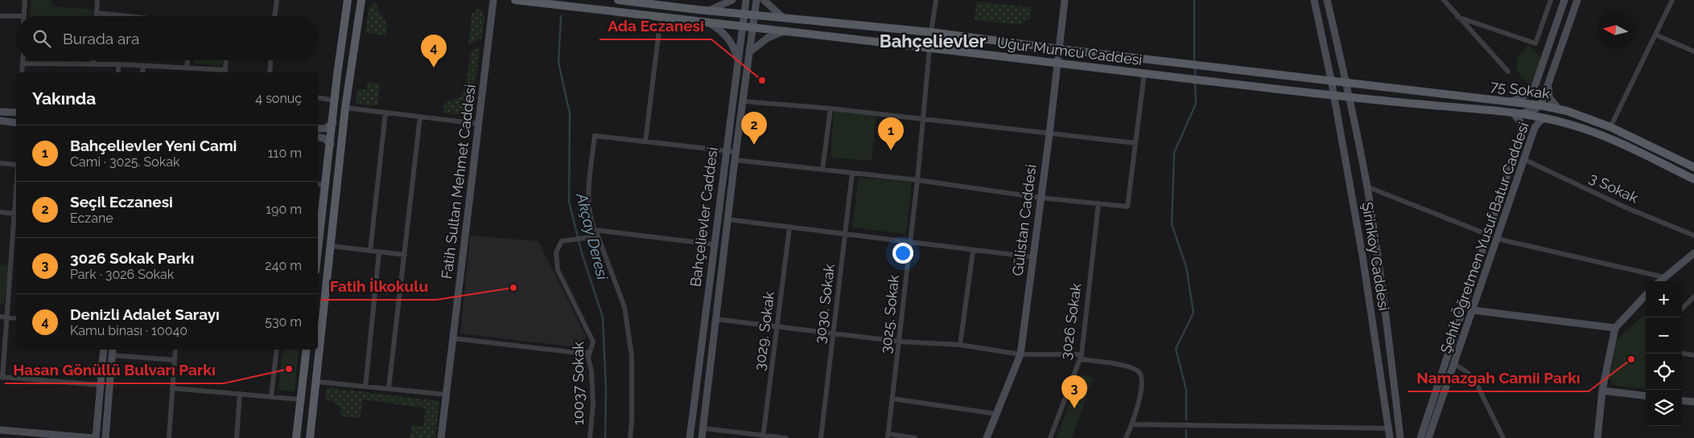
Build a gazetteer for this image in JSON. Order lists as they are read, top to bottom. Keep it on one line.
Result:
{"streets":{"main road":["Uğur Mumcu Caddesi","75 Sokak"],"street":["Fatih Sultan Mehmet Caddesi","3 Sokak","Bahçelievler Caddesi","Gülistan Caddesi","Şehit Öğretmen Yusuf Batur Caddesi","Şirinköy Caddesi","3030. Sokak","3025. Sokak","3026 Sokak","3029. Sokak","10037 Sokak"]},"crossings":[["Uğur Mumcu Caddesi","75 Sokak"],["Uğur Mumcu Caddesi","Bahçelievler Caddesi"],["Uğur Mumcu Caddesi","Gülistan Caddesi"],["Uğur Mumcu Caddesi","Şirinköy Caddesi"],["Uğur Mumcu Caddesi","3025. Sokak"],["75 Sokak","Şehit Öğretmen Yusuf Batur Caddesi"],["75 Sokak","Şirinköy Caddesi"],["3 Sokak","Şehit Öğretmen Yusuf Batur Caddesi"]],"districts":["Bahçelievler"],"water":["Akçay Deresi"],"places":["Ada Eczanesi","Fatih İlkokulu","Namazgah Camii Parkı","Hasan Gönüllü Bulvarı Parkı"],"north":"left","page":{"search":"Burada ara","pins":["4","2","1","3"],"heading":["Yakında","4 sonuç"],"list":[{"mark":"1","name":"Bahçelievler Yeni Cami","note":"Cami · 3025. Sokak","value":"110 m"},{"mark":"2","name":"Seçil Eczanesi","note":"Eczane","value":"190 m"},{"mark":"3","name":"3026 Sokak Parkı","note":"Park · 3026 Sokak","value":"240 m"},{"mark":"4","name":"Denizli Adalet Sarayı","note":"Kamu binası · 10040","value":"530 m"}],"map_buttons":["+","−"]}}
